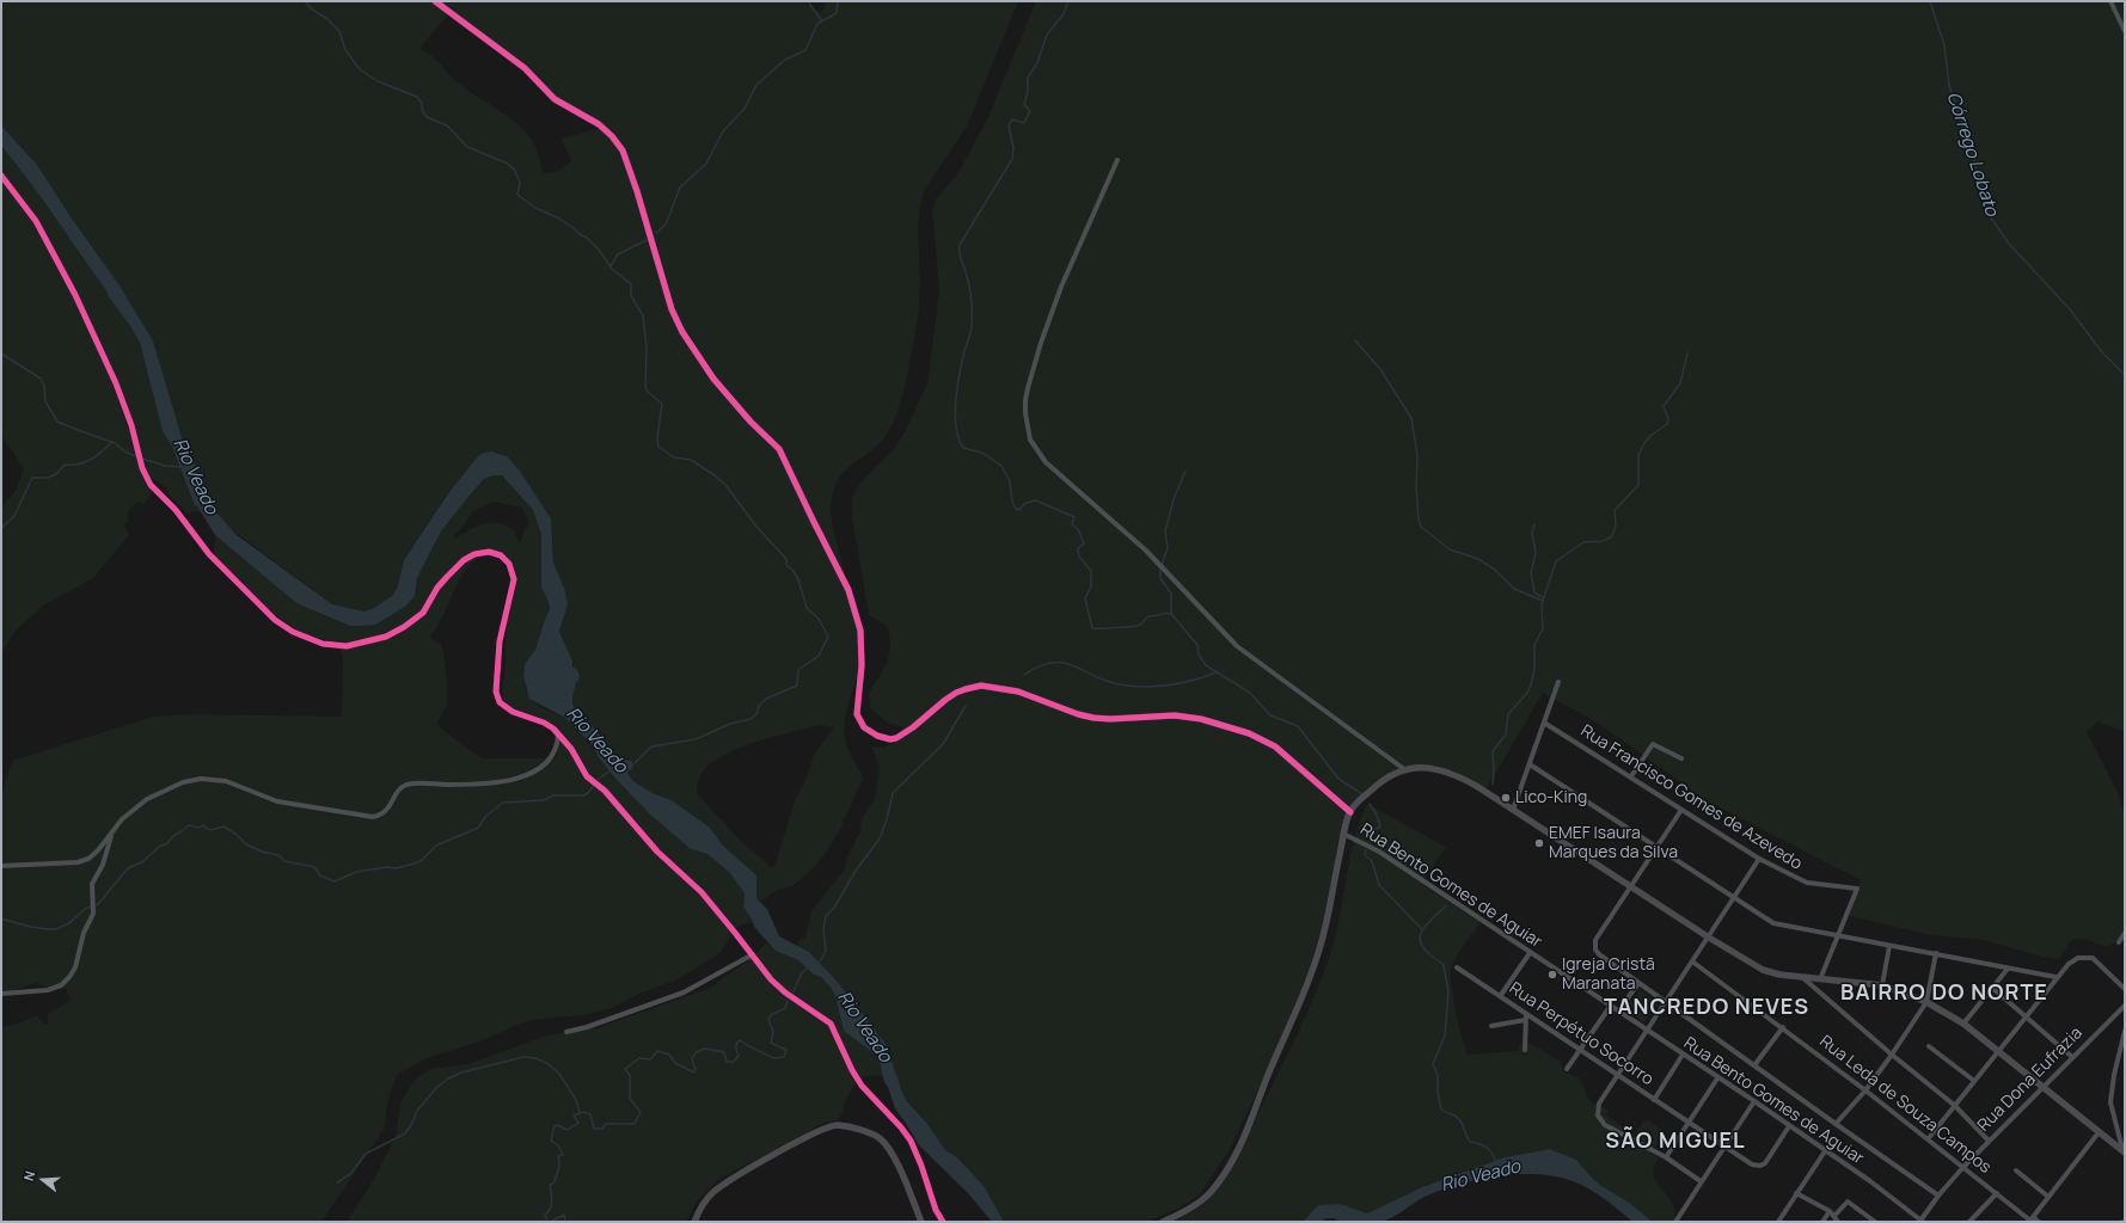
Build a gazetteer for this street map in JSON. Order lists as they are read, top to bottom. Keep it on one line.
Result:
{"streets":{"street":["Rua Francisco Gomes de Azevedo","Rua Bento Gomes de Aguiar","Rua Perpétuo Socorro","Rua Dona Eufrazia","Rua Leda de Souza Campos"]},"crossings":[["Rua Bento Gomes de Aguiar","Rua Perpétuo Socorro"],["Rua Bento Gomes de Aguiar","Rua Dona Eufrazia"],["Rua Dona Eufrazia","Rua Leda de Souza Campos"]],"districts":["BAIRRO DO NORTE","TANCREDO NEVES","SÃO MIGUEL"],"water":["Córrego Lobato","Rio Veado"],"places":["Lico-King","EMEF Isaura Marques da Silva","Igreja Cristã Maranata"],"north":"left"}
